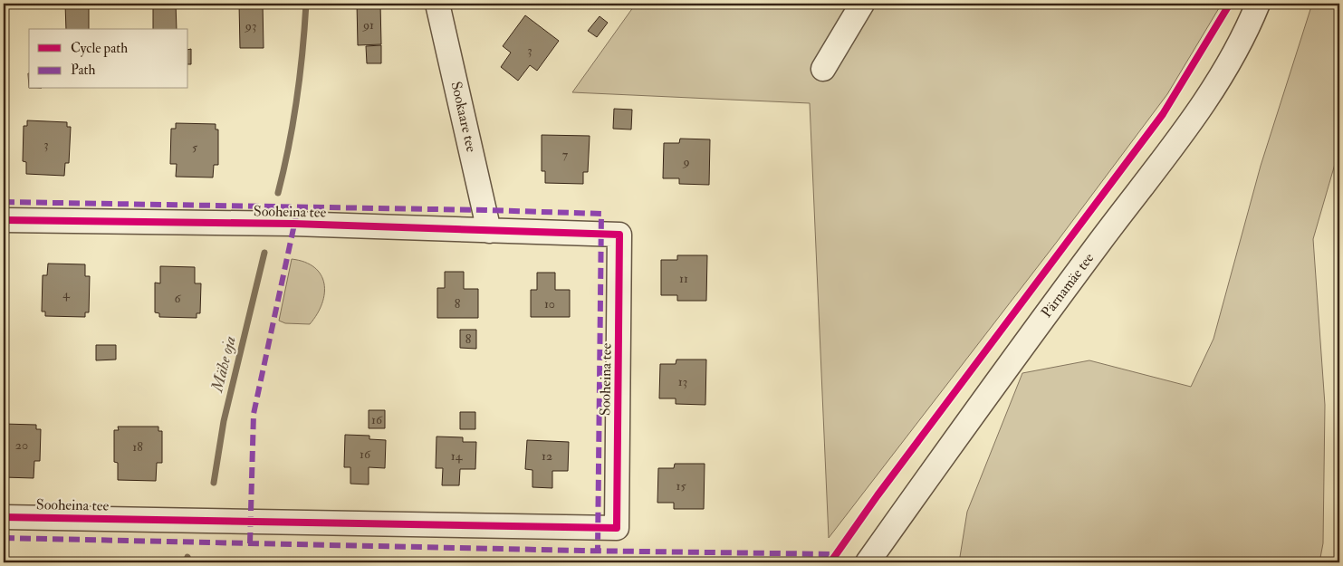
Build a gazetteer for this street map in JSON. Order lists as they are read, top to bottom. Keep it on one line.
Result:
{"streets":{"street":["Sookaare tee","Sooheina tee","Pärnamäe tee"]},"crossings":[["Sookaare tee","Sooheina tee"]],"water":["Mähe oja"],"house_numbers":["91","93","3","3","5","7","9","11","4","6","8","10","8","13","16","20","18","16","14","12","15"],"legend":["Cycle path","Path"]}
